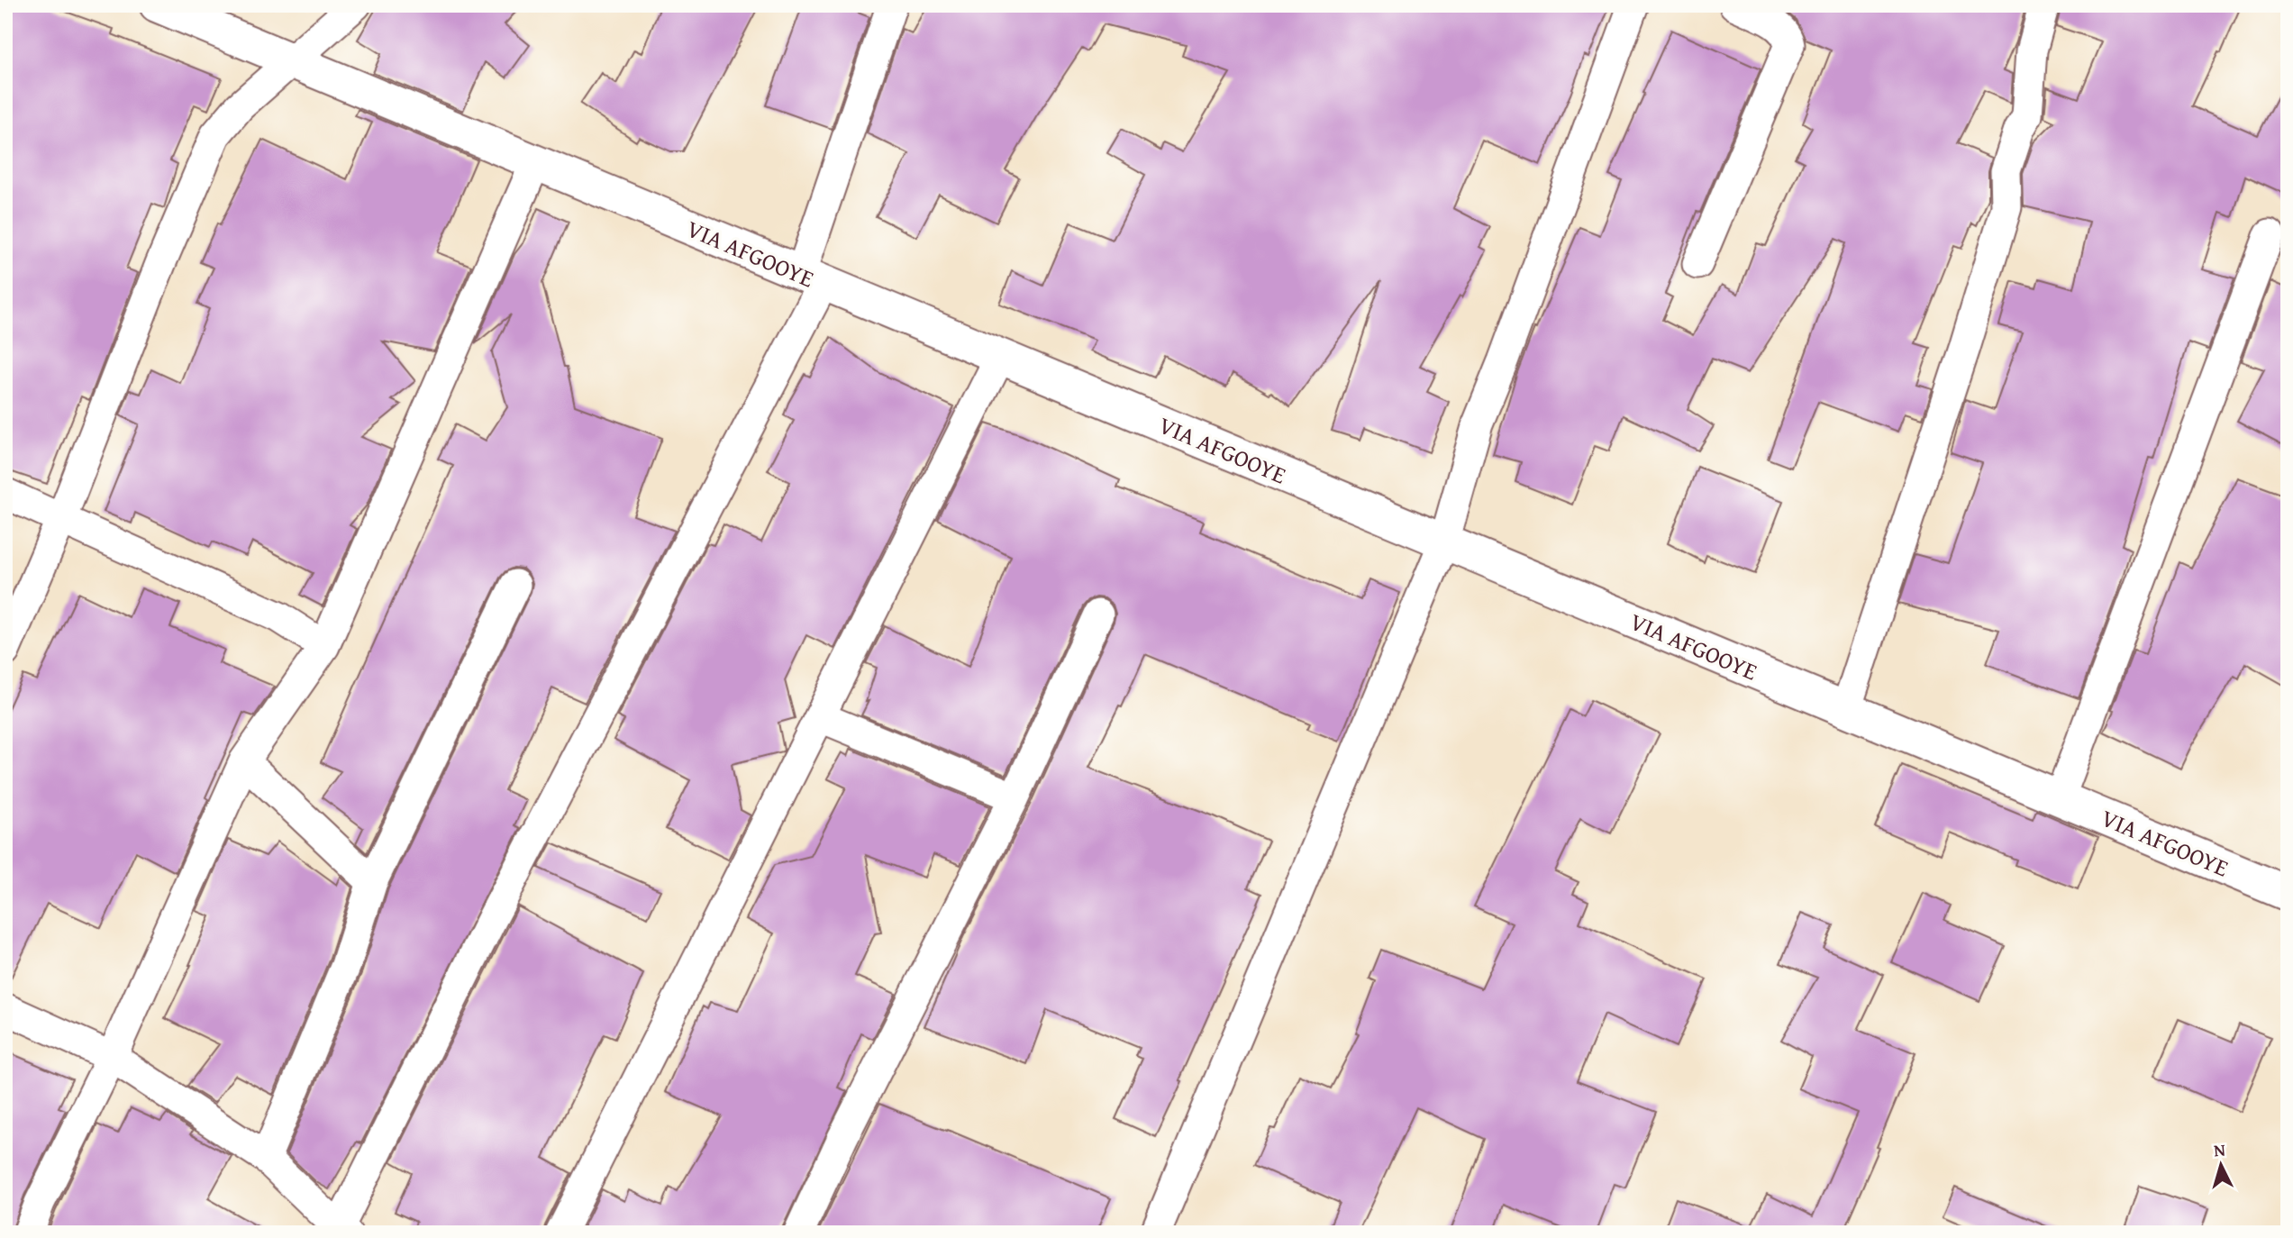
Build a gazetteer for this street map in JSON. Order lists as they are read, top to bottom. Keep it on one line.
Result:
{"streets":{"main road":["VIA AFGOOYE"]},"north":"top"}
